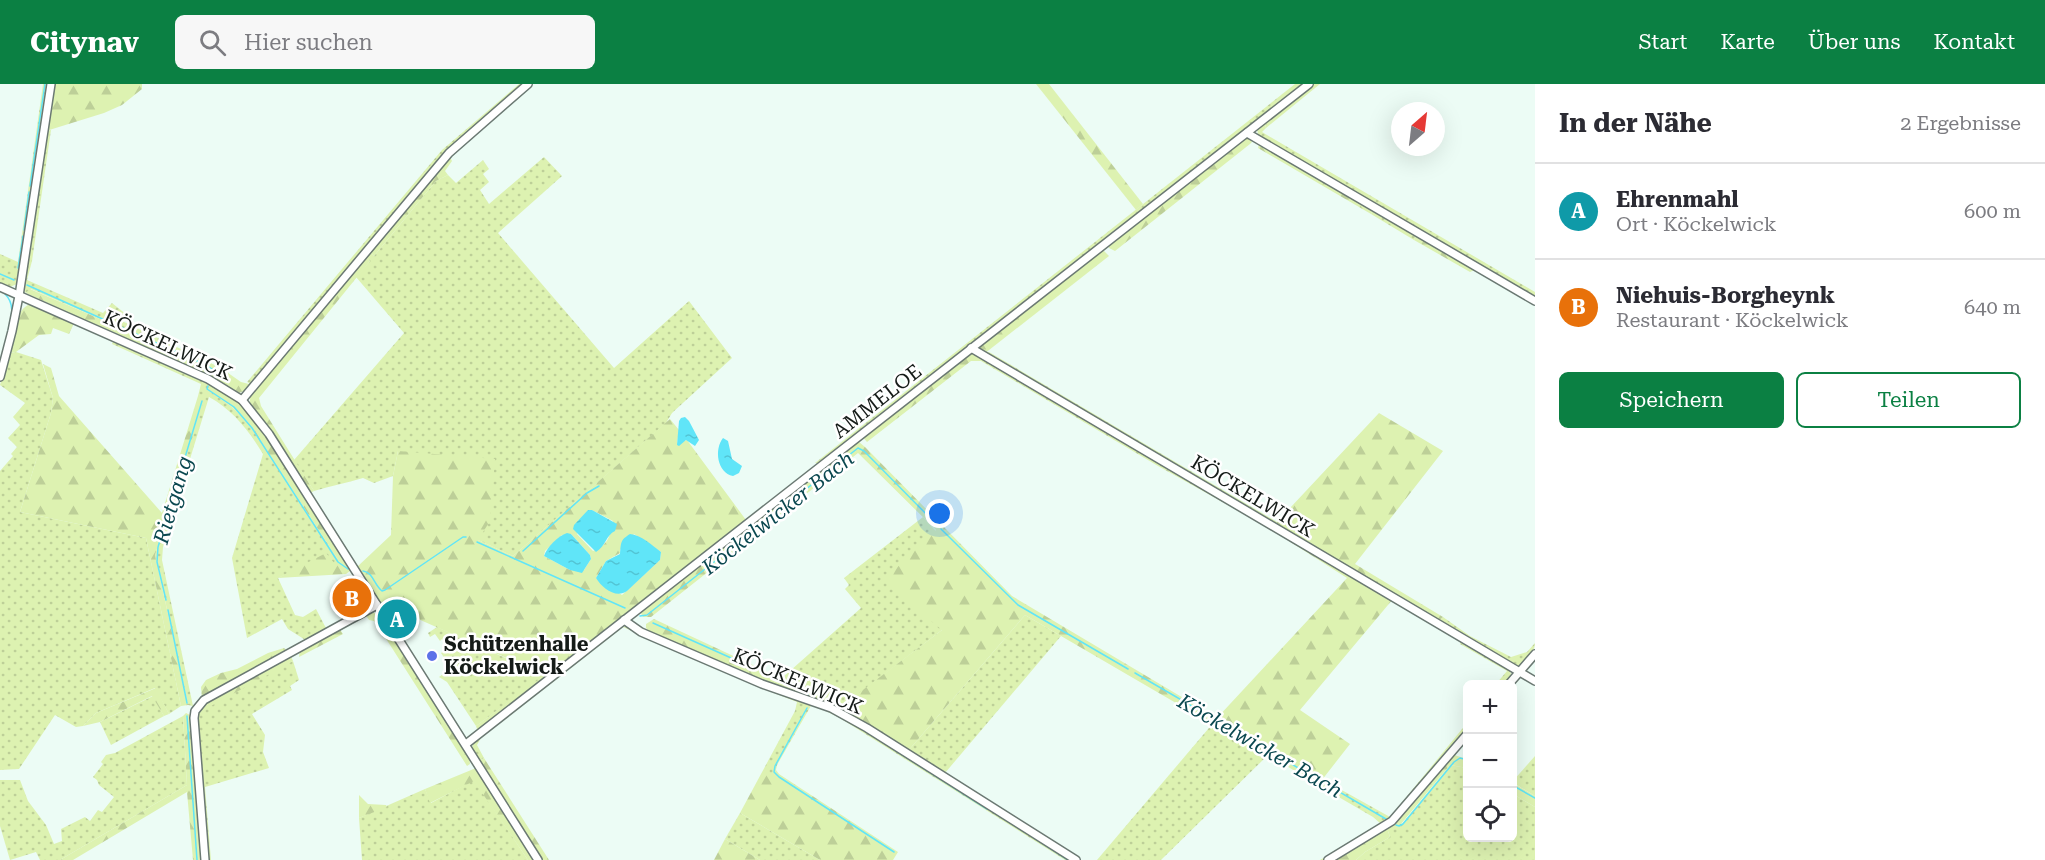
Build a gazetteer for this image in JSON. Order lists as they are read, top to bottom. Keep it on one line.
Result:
{"streets":{"street":["KÖCKELWICK","AMMELOE"]},"crossings":[["KÖCKELWICK","AMMELOE"]],"water":["Rietgang","Köckelwicker Bach"],"places":["Schützenhalle Köckelwick"],"north":"top right","page":{"header":"Citynav","search":"Hier suchen","nav":["Start","Karte","Über uns","Kontakt"],"heading":["In der Nähe","2 Ergebnisse"],"list":[{"mark":"A","name":"Ehrenmahl","note":"Ort · Köckelwick","value":"600 m"},{"mark":"B","name":"Niehuis-Borgheynk","note":"Restaurant · Köckelwick","value":"640 m"}],"buttons":["Speichern","Teilen"],"pins":["B","A"],"map_buttons":["+","−"]}}
